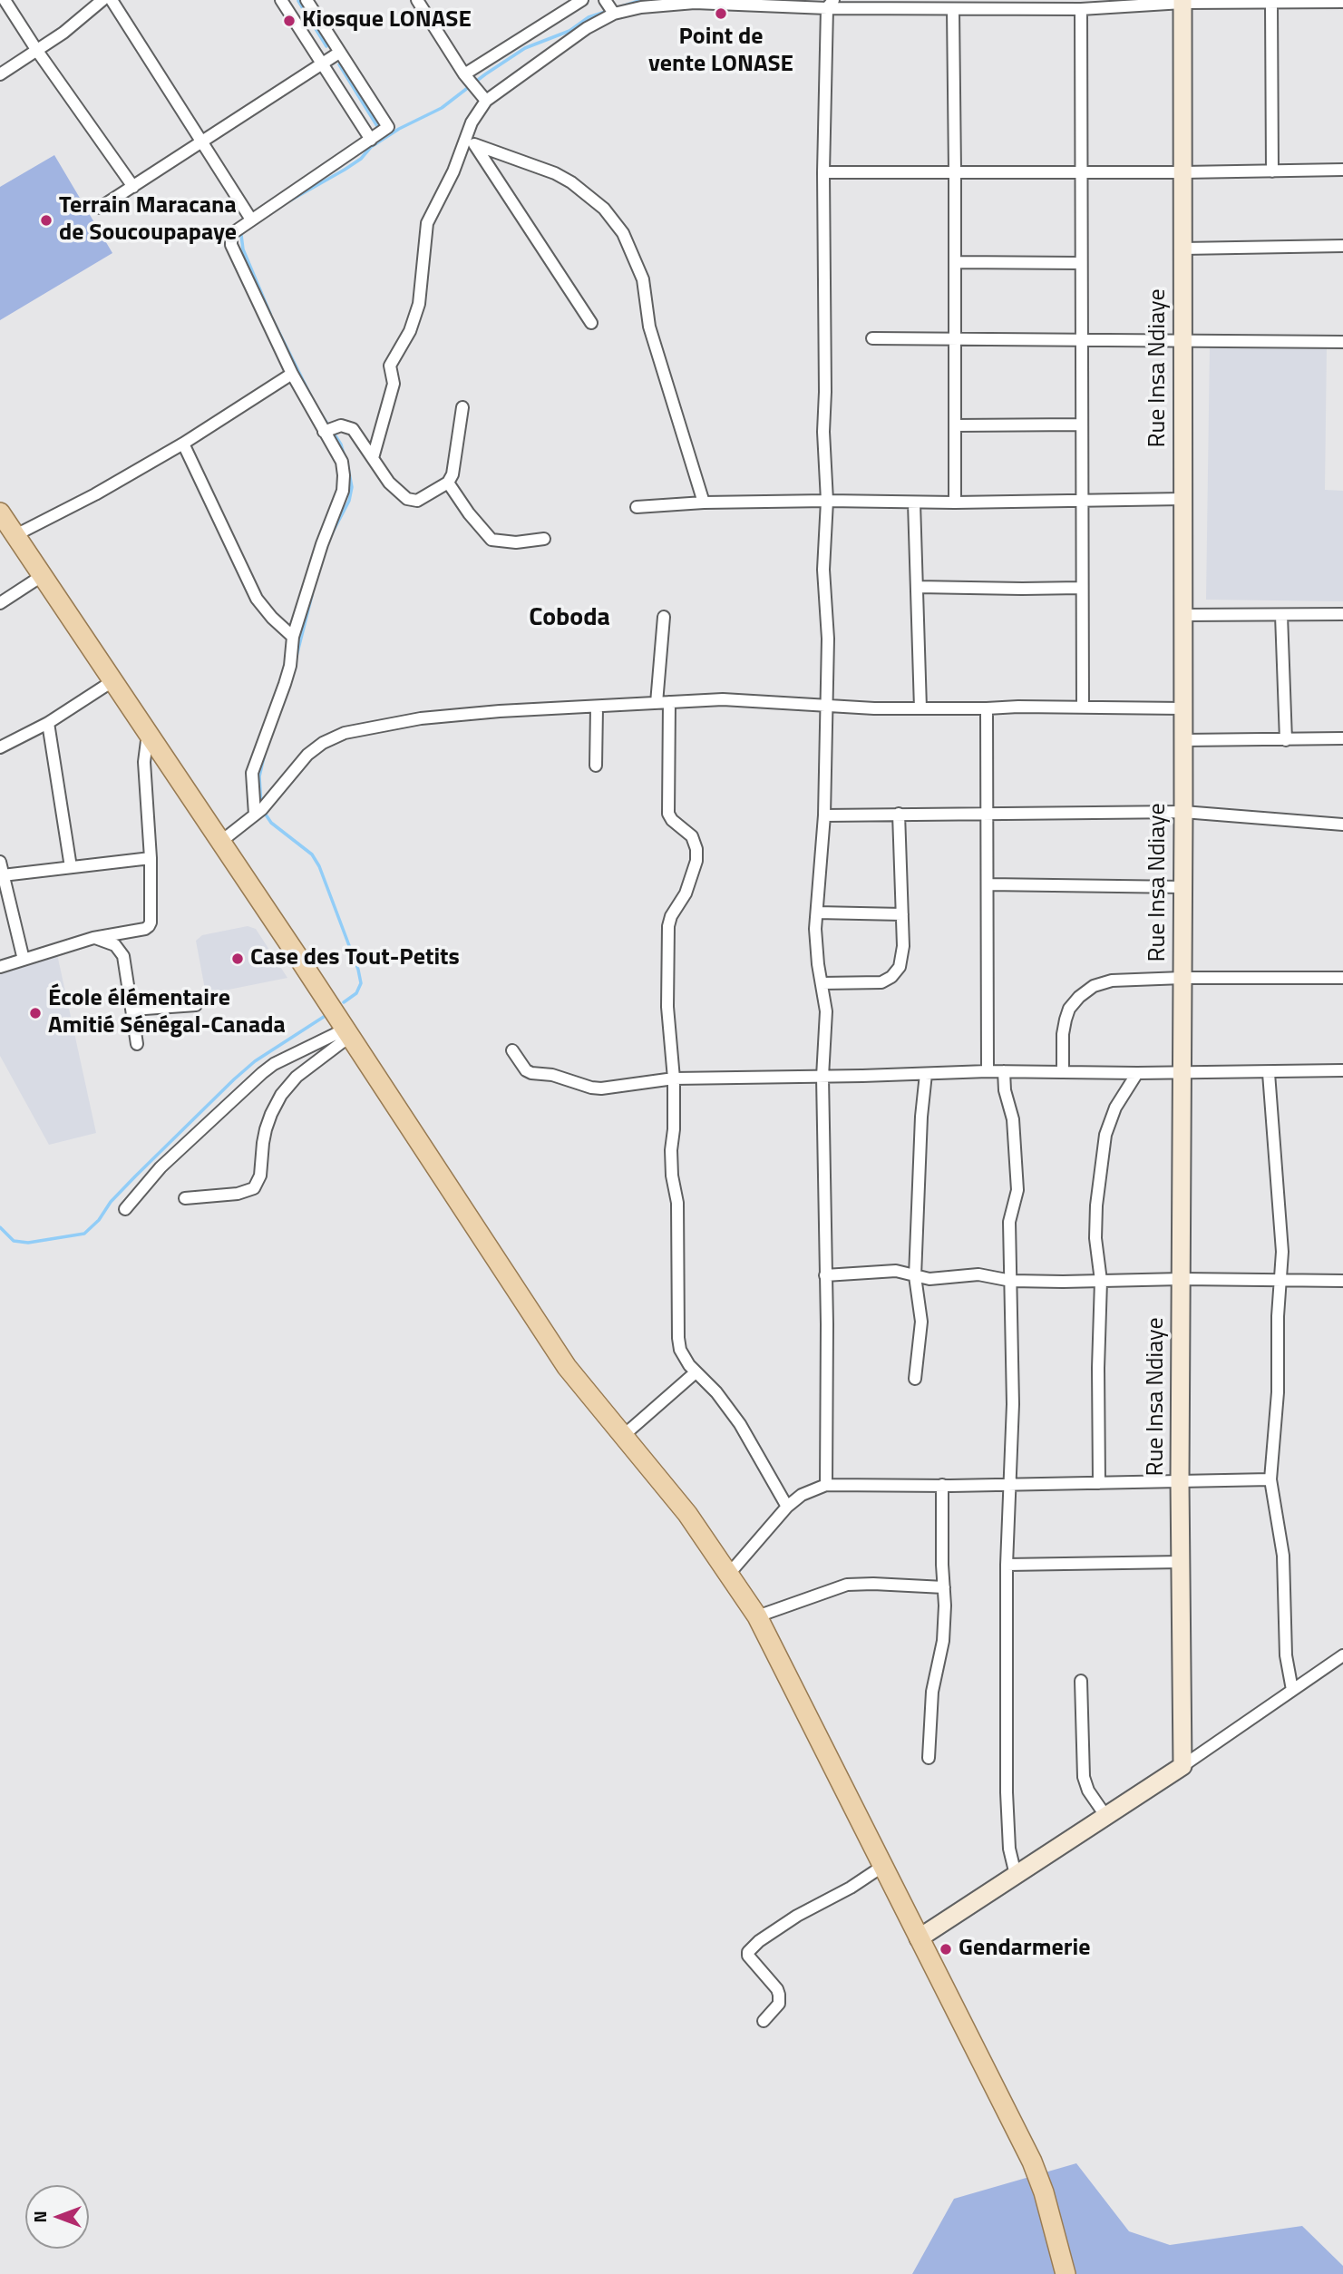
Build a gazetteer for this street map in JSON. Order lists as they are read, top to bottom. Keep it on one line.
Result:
{"streets":{"main road":["Rue Insa Ndiaye"]},"districts":["Coboda"],"places":["Point de vente LONASE","Kiosque LONASE","Terrain Maracana de Soucoupapaye","Case des Tout-Petits","École élémentaire Amitié Sénégal-Canada","Gendarmerie"],"north":"left"}
